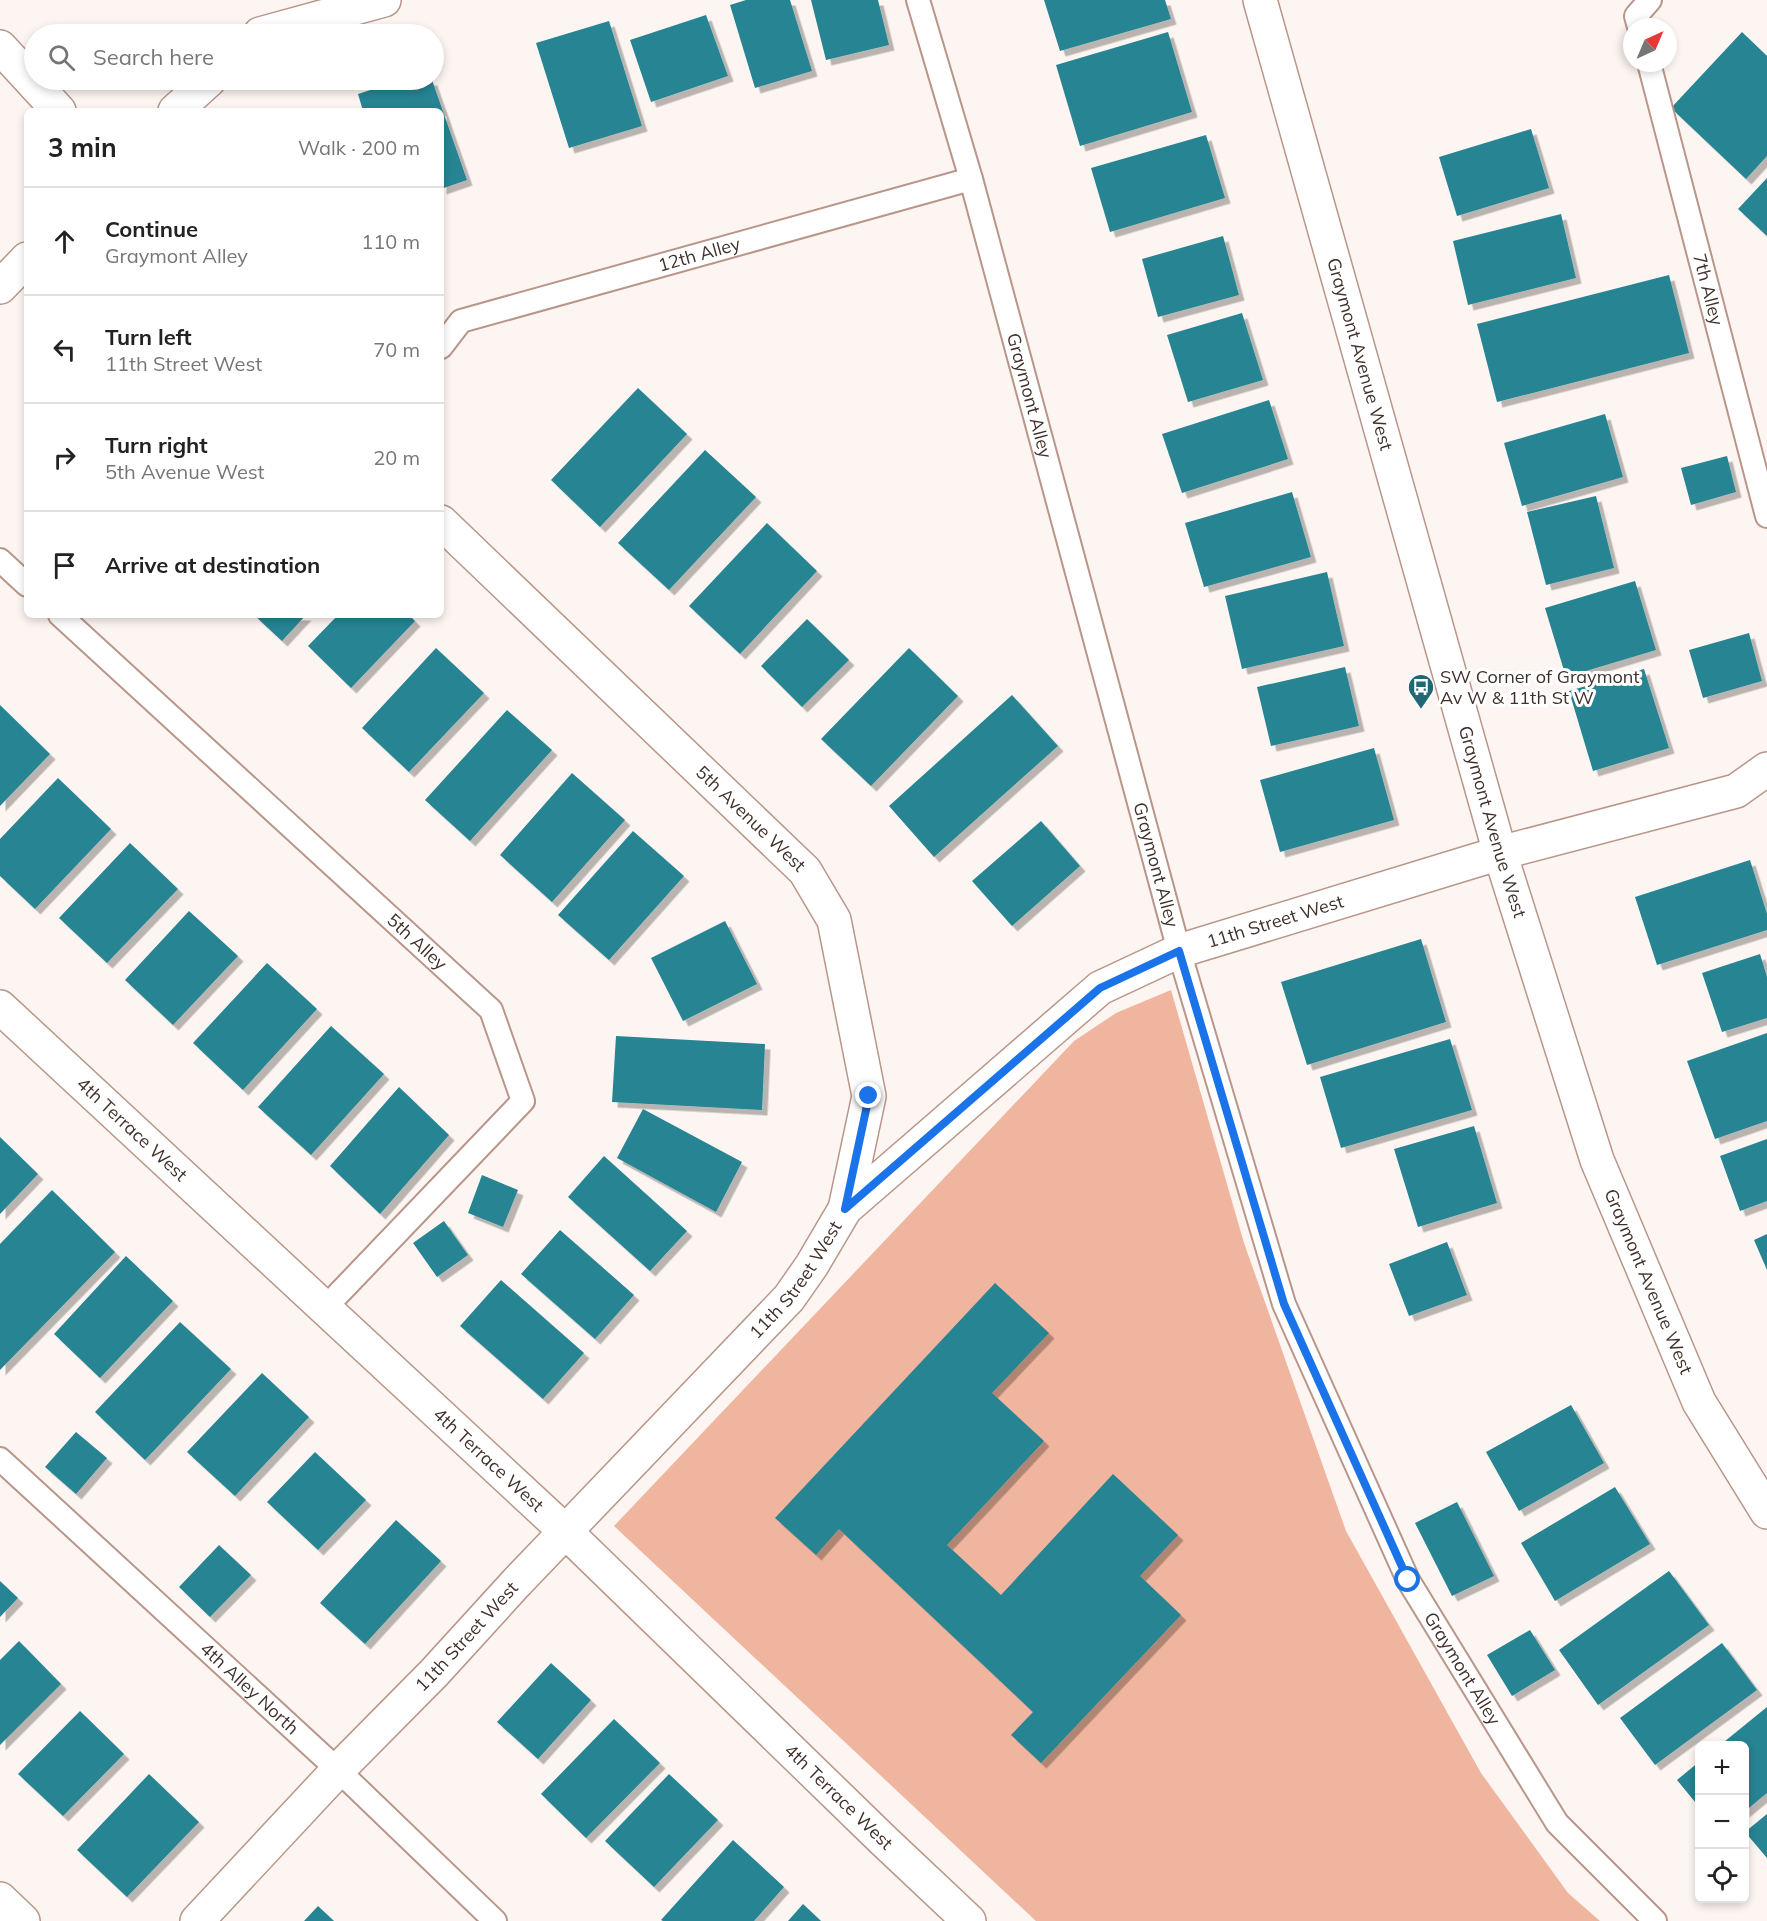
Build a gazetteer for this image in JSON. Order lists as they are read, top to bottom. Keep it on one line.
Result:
{"streets":{"street":["Graymont Avenue West","5th Avenue West","11th Street West","4th Terrace West"],"lane":["12th Alley","7th Alley","Graymont Alley","5th Alley","4th Alley North"]},"crossings":[["12th Alley","Graymont Alley"],["Graymont Avenue West","11th Street West"],["Graymont Alley","11th Street West"],["5th Avenue West","11th Street West"],["11th Street West","4th Terrace West"],["11th Street West","4th Alley North"],["5th Alley","4th Terrace West"]],"places":{"bus stop":["SW Corner of Graymont Av W & 11th St W"]},"north":"top right","page":{"search":"Search here","heading":["3 min","Walk · 200 m"],"list":[["Continue","Graymont Alley","110 m"],["Turn left","11th Street West","70 m"],["Turn right","5th Avenue West","20 m"],"Arrive at destination"],"map_buttons":["+","−"]}}
